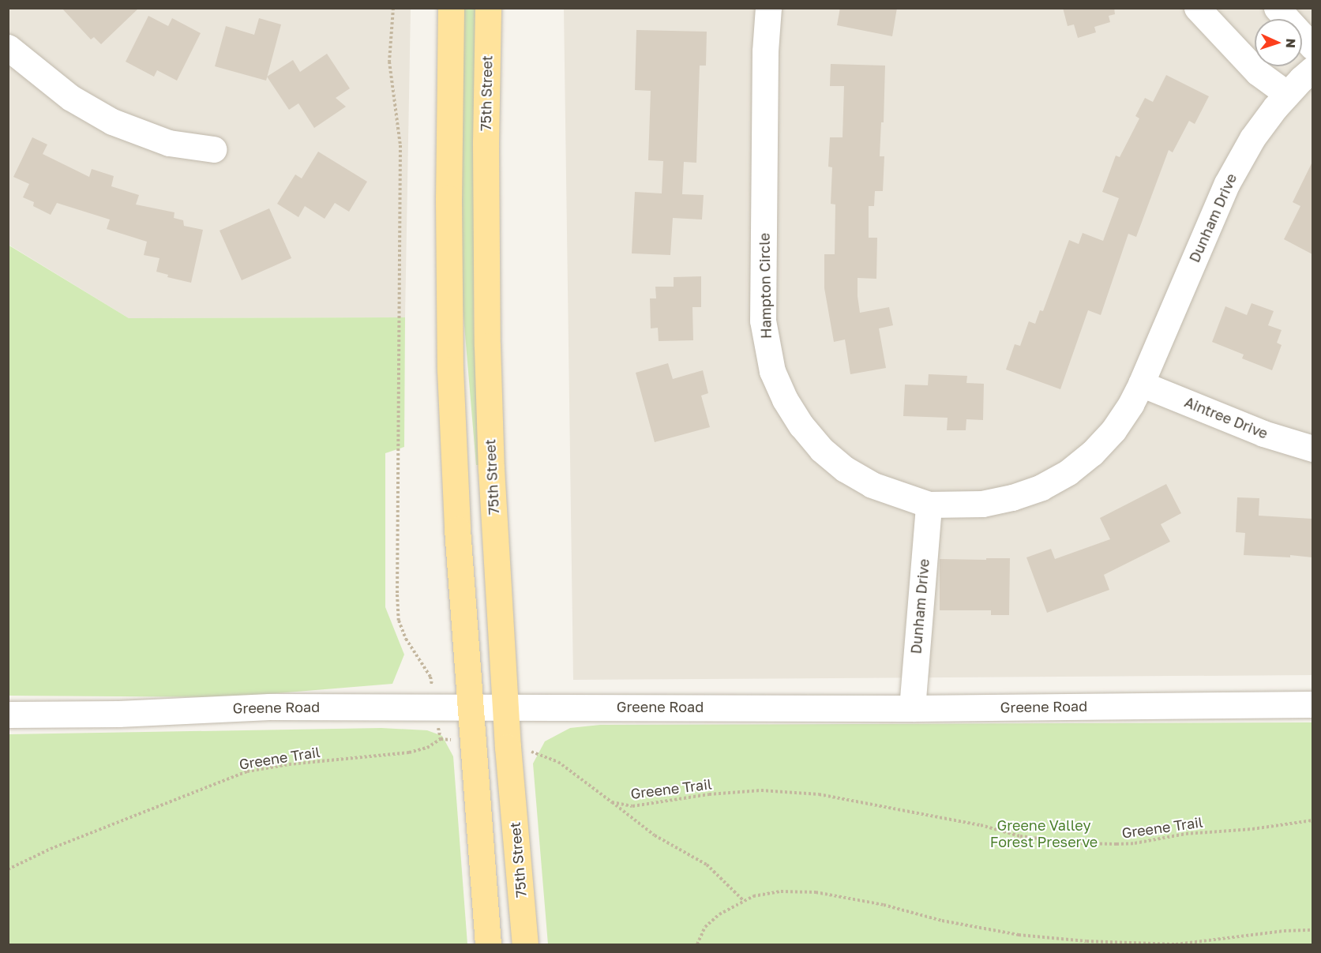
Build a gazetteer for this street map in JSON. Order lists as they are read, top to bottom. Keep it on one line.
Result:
{"streets":{"main road":["75th Street"],"street":["Dunham Drive","Hampton Circle","Aintree Drive","Greene Road"],"path":["Greene Trail"]},"crossings":[["75th Street","Greene Road"],["75th Street","Greene Trail"],["Dunham Drive","Hampton Circle"],["Dunham Drive","Aintree Drive"],["Dunham Drive","Greene Road"],["Hampton Circle","Aintree Drive"]],"parks":["Greene Valley Forest Preserve"],"north":"right"}
